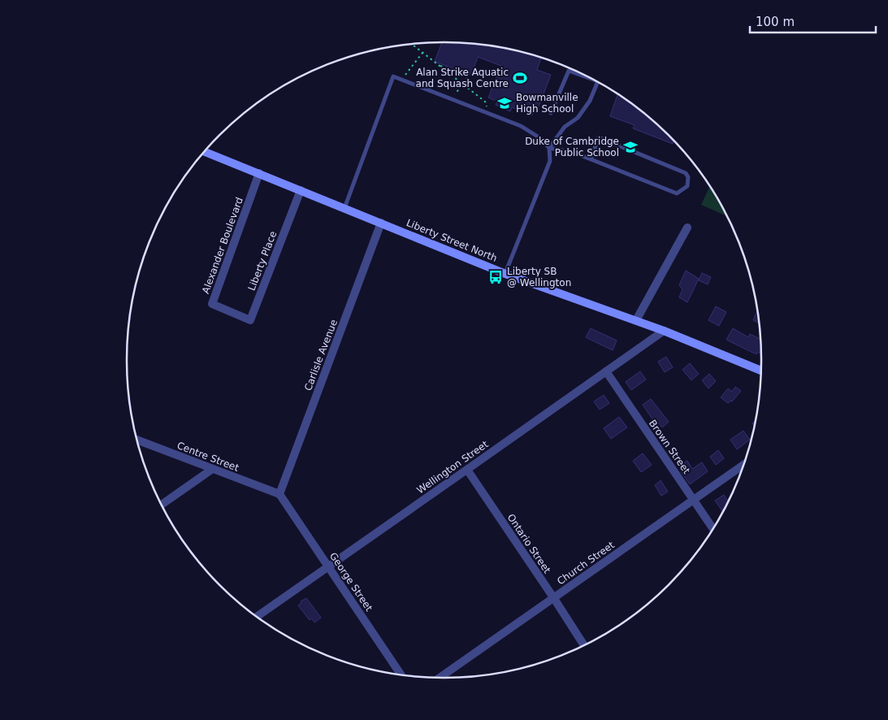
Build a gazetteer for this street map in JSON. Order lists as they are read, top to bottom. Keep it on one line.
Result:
{"streets":{"main road":["Liberty Street North"],"street":["Alexander Boulevard","Liberty Place","Carlisle Avenue","Brown Street","Centre Street","Wellington Street","Ontario Street","Church Street","George Street"]},"crossings":[["Liberty Street North","Alexander Boulevard"],["Liberty Street North","Liberty Place"],["Liberty Street North","Carlisle Avenue"],["Liberty Street North","Wellington Street"],["Alexander Boulevard","Liberty Place"],["Carlisle Avenue","Centre Street"],["Carlisle Avenue","George Street"],["Brown Street","Wellington Street"],["Brown Street","Church Street"],["Centre Street","George Street"],["Wellington Street","Ontario Street"],["Wellington Street","George Street"],["Ontario Street","Church Street"]],"places":{"sports":["Alan Strike Aquatic and Squash Centre"],"school or university":["Bowmanville High School","Duke of Cambridge Public School"],"bus stop":["Liberty SB @ Wellington"]},"scale_bar":"100 m"}
